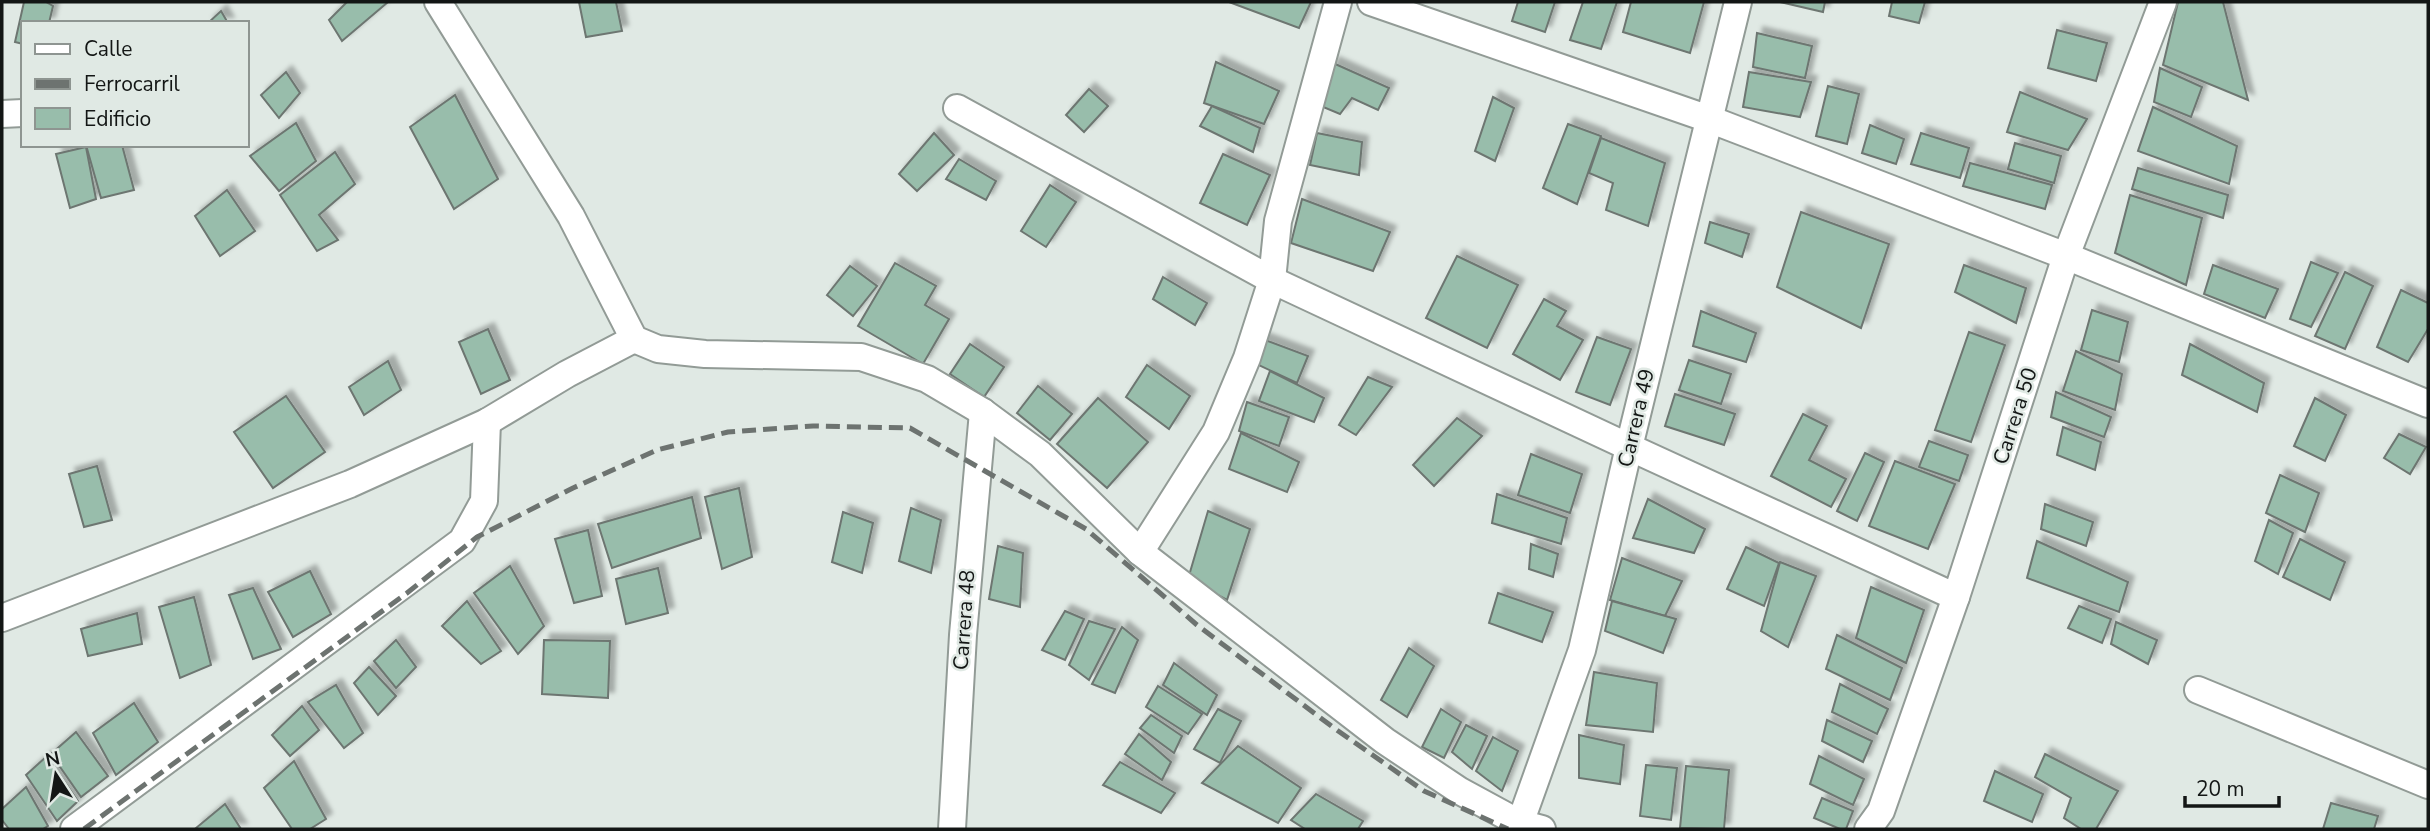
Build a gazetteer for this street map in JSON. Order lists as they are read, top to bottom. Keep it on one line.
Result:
{"streets":{"street":["Carrera 50","Carrera 49","Carrera 48"]},"legend":["Calle","Ferrocarril","Edificio"],"scale_bar":"20 m","north":"top"}
